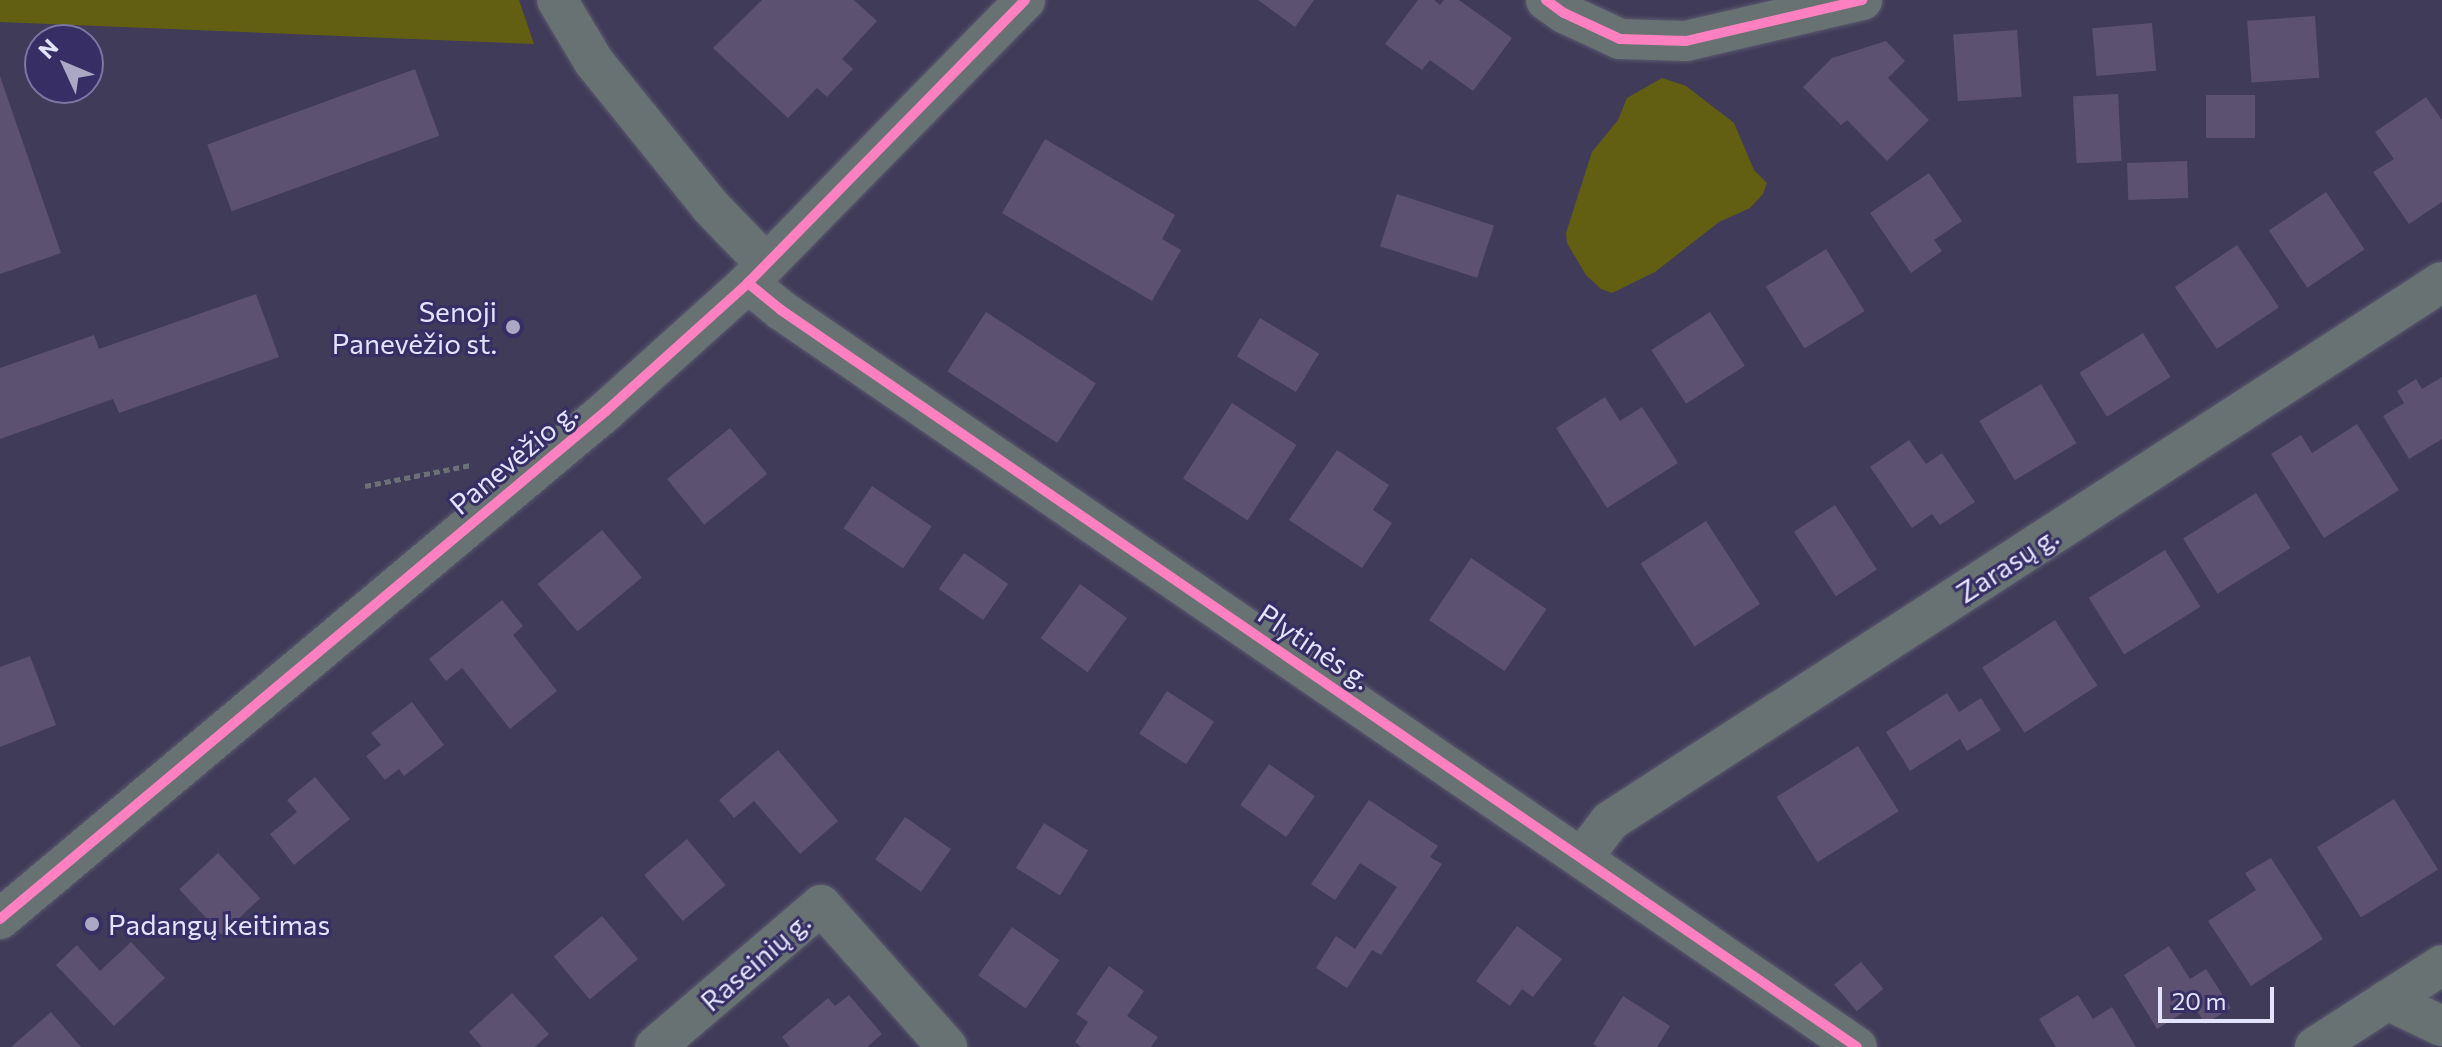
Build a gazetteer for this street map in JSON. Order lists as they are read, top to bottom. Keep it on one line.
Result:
{"streets":{"street":["Panevėžio g.","Zarasų g.","Plytinės g.","Raseinių g."]},"crossings":[["Panevėžio g.","Plytinės g."],["Zarasų g.","Plytinės g."]],"places":["Senoji Panevėžio st.","Padangų keitimas"],"scale_bar":"20 m","north":"top left"}
